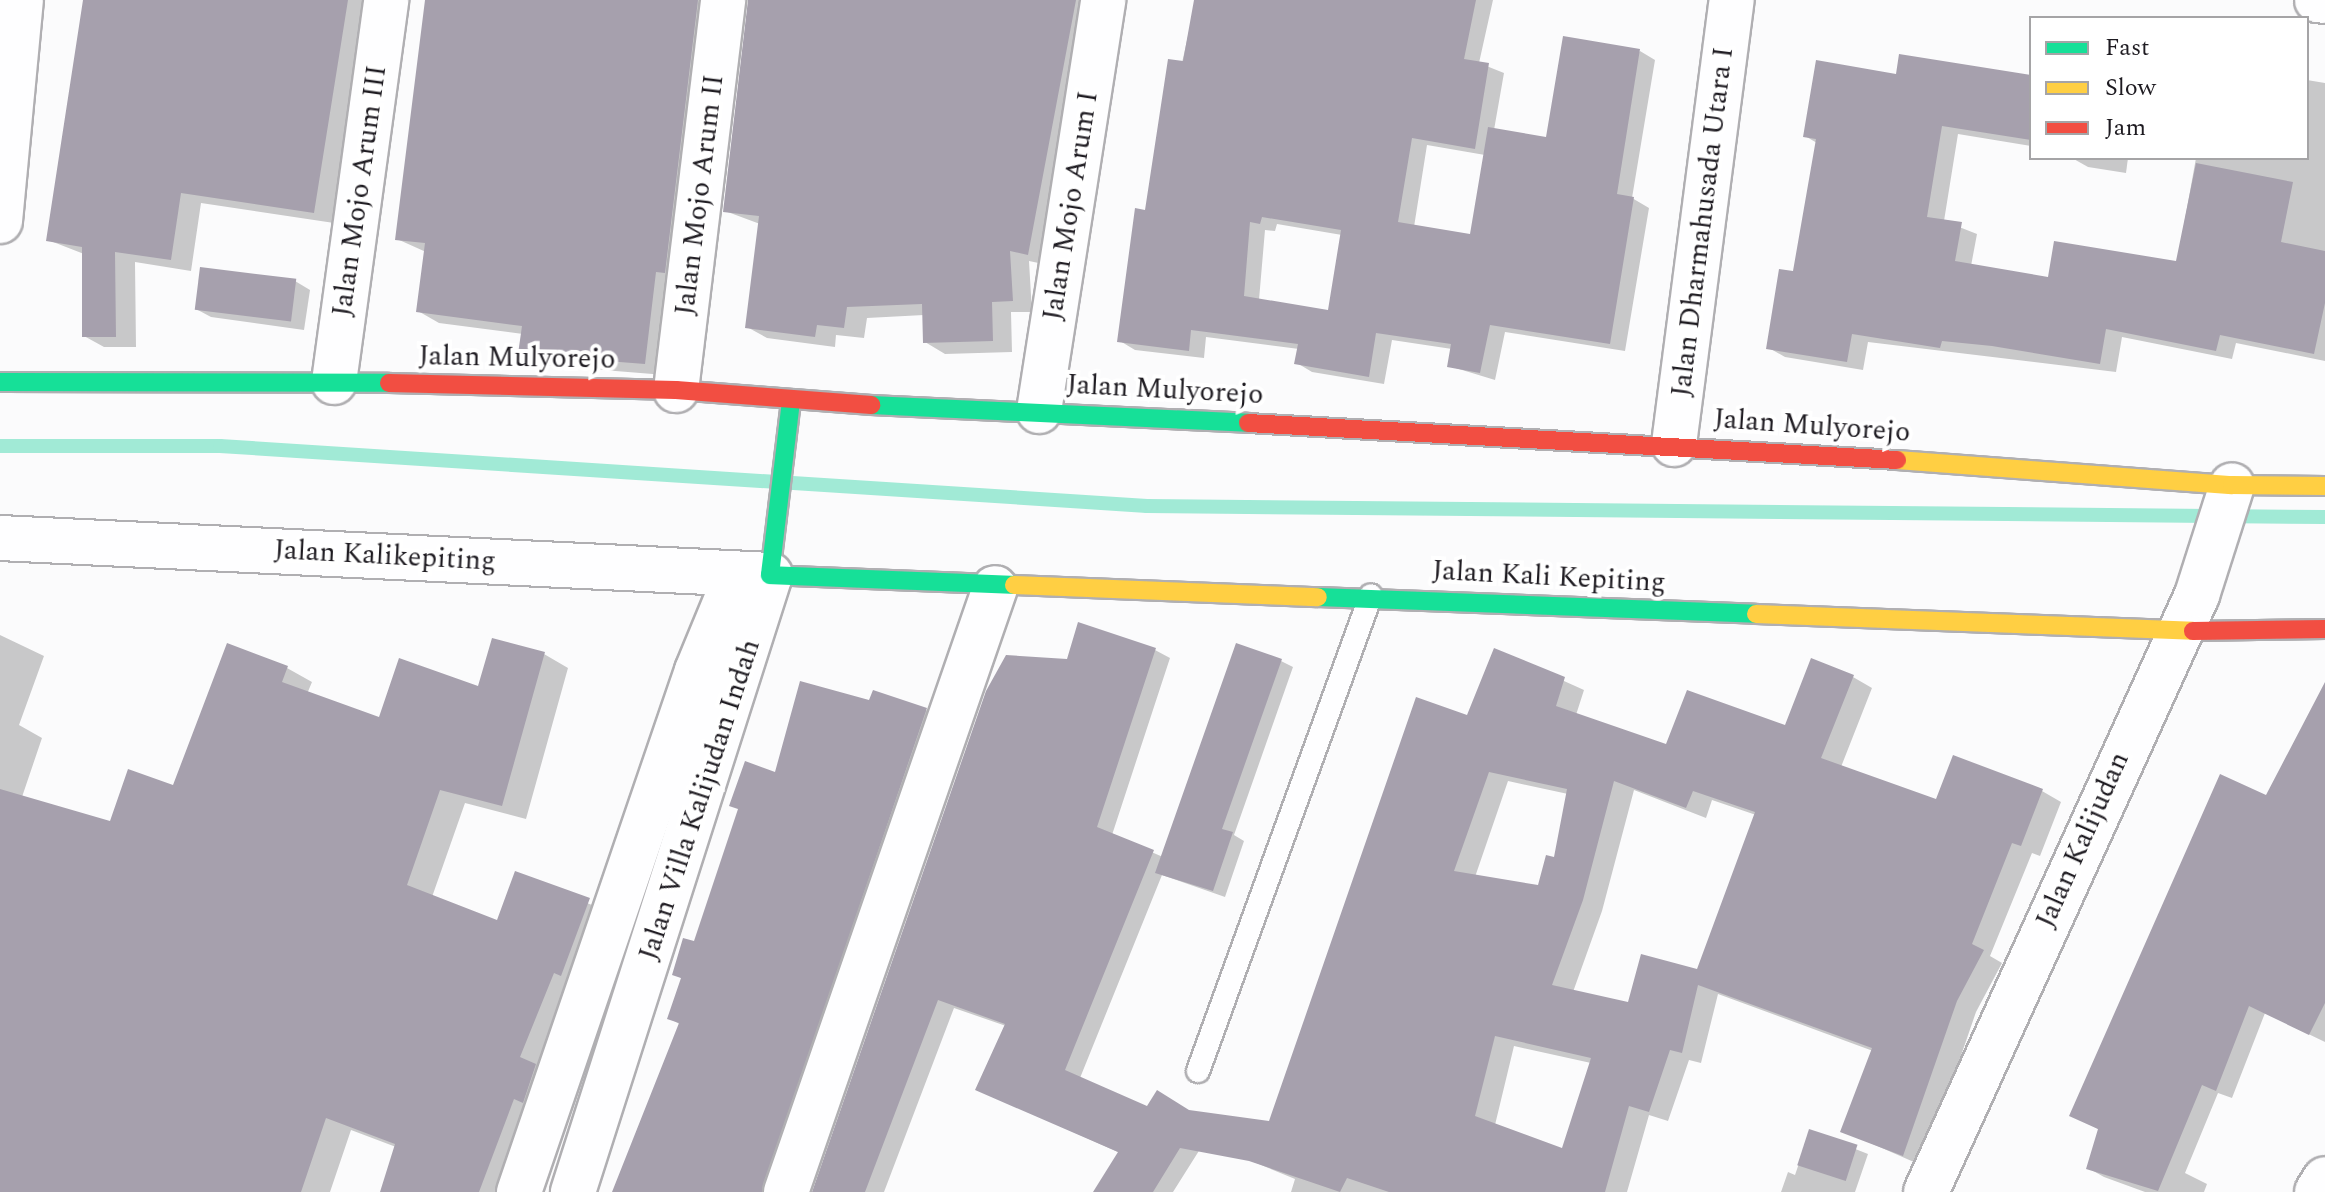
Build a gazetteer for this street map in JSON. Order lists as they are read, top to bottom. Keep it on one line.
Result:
{"streets":{"main road":["Jalan Mulyorejo","Jalan Kali Kepiting","Jalan Villa Kalijudan Indah"],"street":["Jalan Mojo Arum III","Jalan Mojo Arum II","Jalan Mojo Arum I","Jalan Dharmahusada Utara I","Jalan Kalikepiting","Jalan Kalijudan"]},"crossings":[["Jalan Mojo Arum III","Jalan Mulyorejo"],["Jalan Mojo Arum II","Jalan Mulyorejo"],["Jalan Mojo Arum I","Jalan Mulyorejo"],["Jalan Dharmahusada Utara I","Jalan Mulyorejo"],["Jalan Mulyorejo","Jalan Villa Kalijudan Indah"],["Jalan Mulyorejo","Jalan Kalijudan"],["Jalan Kalikepiting","Jalan Kali Kepiting"],["Jalan Kalikepiting","Jalan Villa Kalijudan Indah"],["Jalan Kali Kepiting","Jalan Villa Kalijudan Indah"],["Jalan Kali Kepiting","Jalan Kalijudan"]],"legend":["Fast","Slow","Jam"]}
